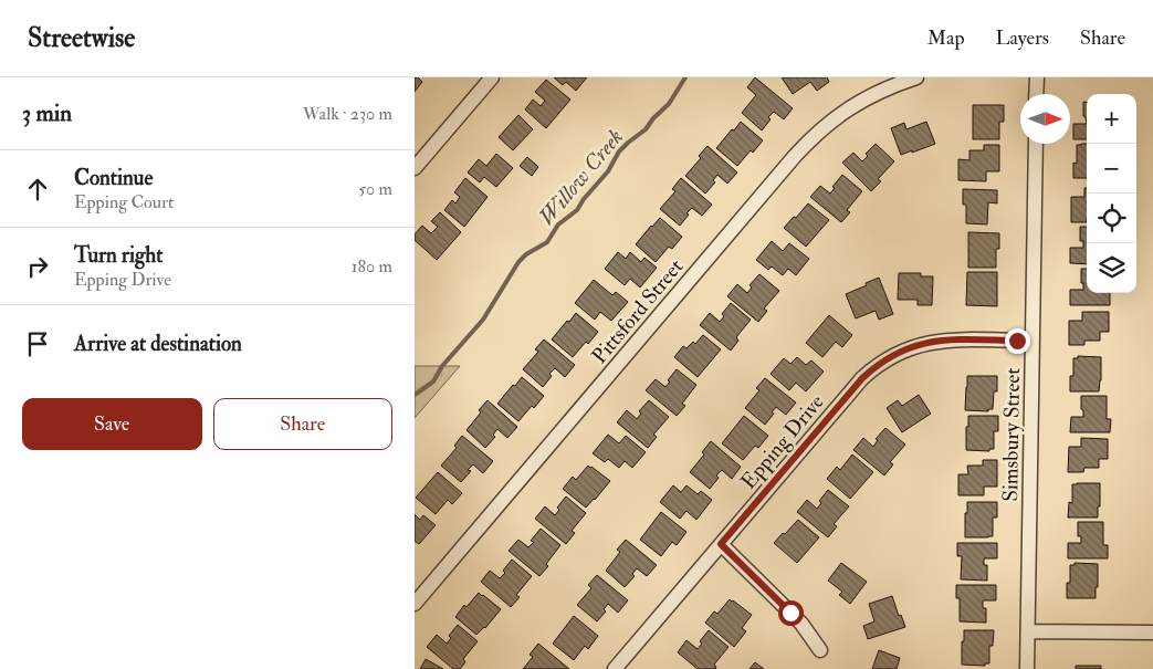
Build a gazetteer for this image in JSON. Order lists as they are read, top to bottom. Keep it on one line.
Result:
{"streets":{"street":["Pittsford Street","Simsbury Street","Epping Drive"]},"crossings":[["Simsbury Street","Epping Drive"]],"water":["Willow Creek"],"north":"right","page":{"header":"Streetwise","nav":["Map","Layers","Share"],"heading":["3 min","Walk · 230 m"],"map_buttons":["+","−"],"list":[["Continue","Epping Court","50 m"],["Turn right","Epping Drive","180 m"],"Arrive at destination"],"buttons":["Save","Share"]}}
